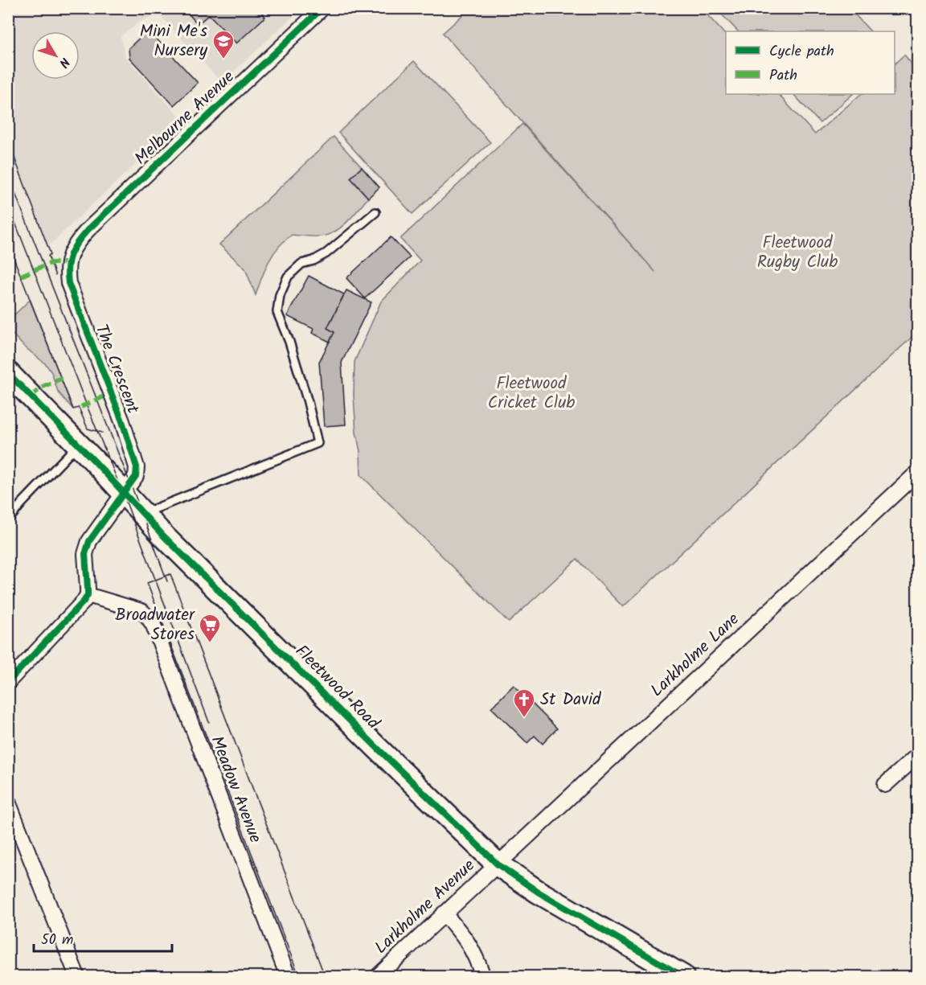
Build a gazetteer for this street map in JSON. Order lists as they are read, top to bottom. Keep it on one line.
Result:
{"streets":{"street":["Melbourne Avenue","The Crescent","Larkholme Lane","Fleetwood Road","Meadow Avenue","Larkholme Avenue"]},"crossings":[["Melbourne Avenue","The Crescent"],["The Crescent","Fleetwood Road"],["The Crescent","Meadow Avenue"],["Larkholme Lane","Fleetwood Road"],["Larkholme Lane","Larkholme Avenue"],["Fleetwood Road","Larkholme Avenue"]],"parks":["Fleetwood Rugby Club","Fleetwood Cricket Club"],"places":{"school or university":["Mini Me's Nursery"],"supermarket":["Broadwater Stores"],"church":["St David"]},"legend":["Cycle path","Path"],"scale_bar":"50 m","north":"bottom right"}
